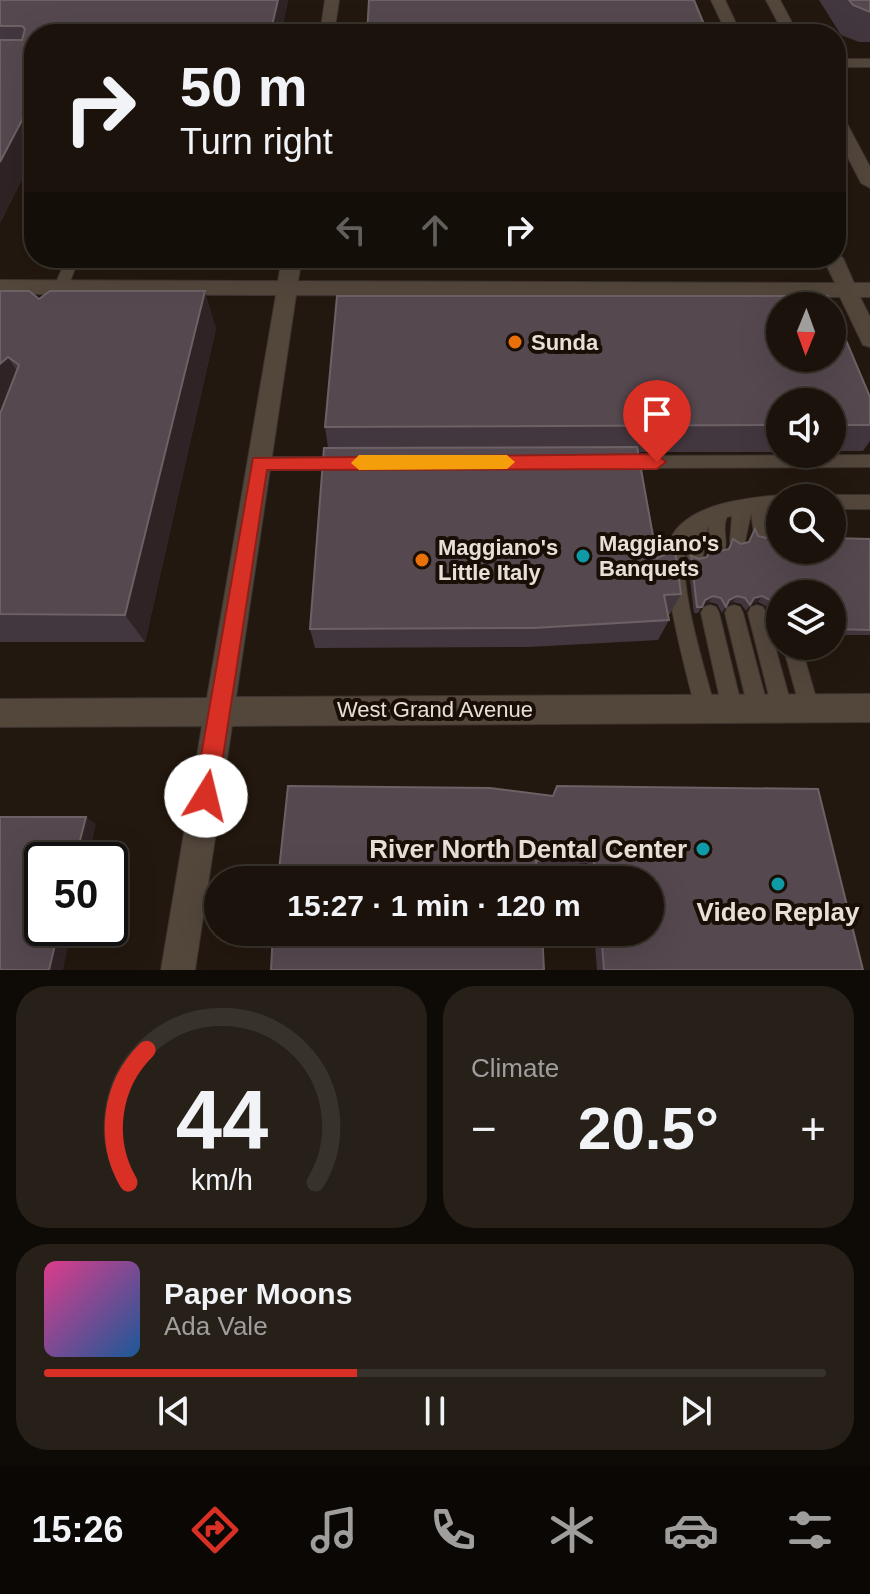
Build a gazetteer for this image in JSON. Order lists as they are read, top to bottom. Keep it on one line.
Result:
{"streets":{"main road":["West Grand Avenue"]},"places":["Sunda","Maggiano's Banquets","Maggiano's Little Italy","River North Dental Center","Video Replay"],"north":"bottom","page":{"turn":["50 m","Turn right"],"limit":"50","trip":"15:27 · 1 min · 120 m","tile":"Climate","heat":["−","20.5°","+"],"song":["Paper Moons","Ada Vale"],"tabs":"15:26","gauge":["44","km/h"]}}
